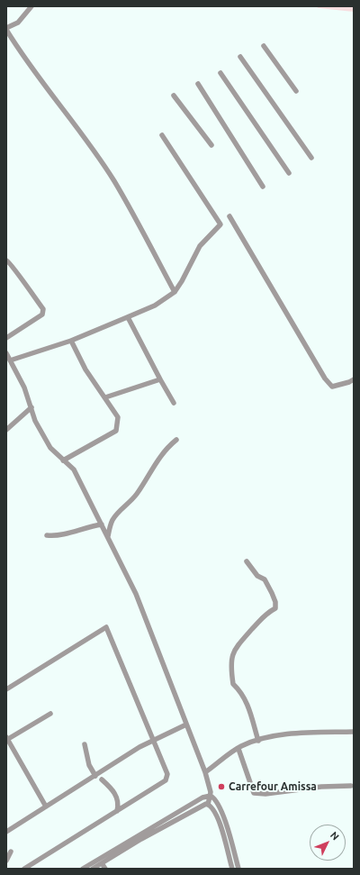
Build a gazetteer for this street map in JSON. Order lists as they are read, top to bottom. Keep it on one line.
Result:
{"places":["Carrefour Amissa"],"north":"top right"}
